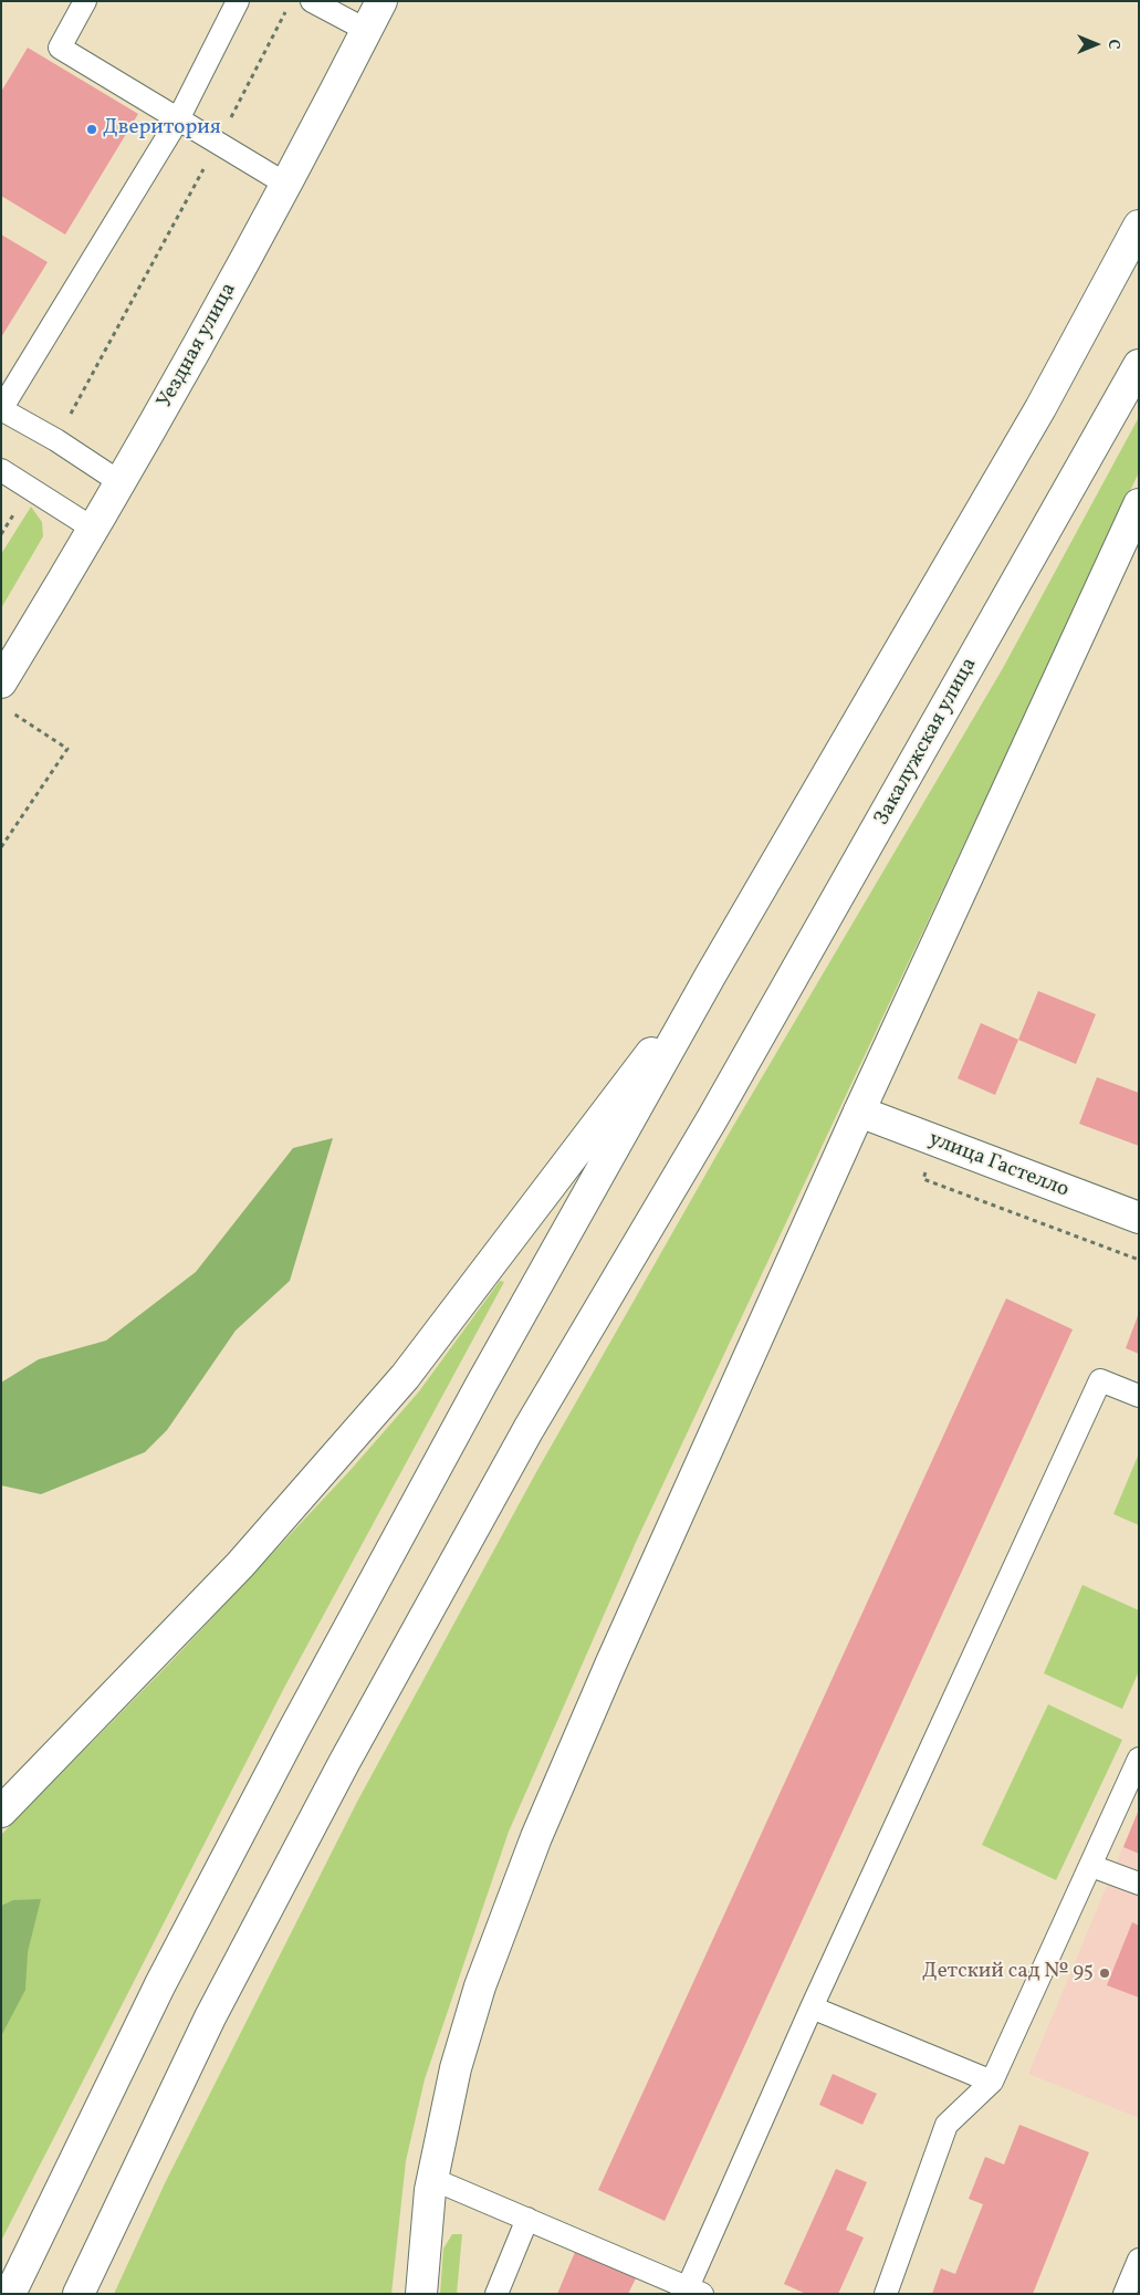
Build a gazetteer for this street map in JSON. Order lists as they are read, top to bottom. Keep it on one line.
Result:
{"streets":{"main road":["Уездная улица","Закалужская улица","улица Гастелло"]},"places":["Дверитория","Детский сад № 95"],"north":"right"}
